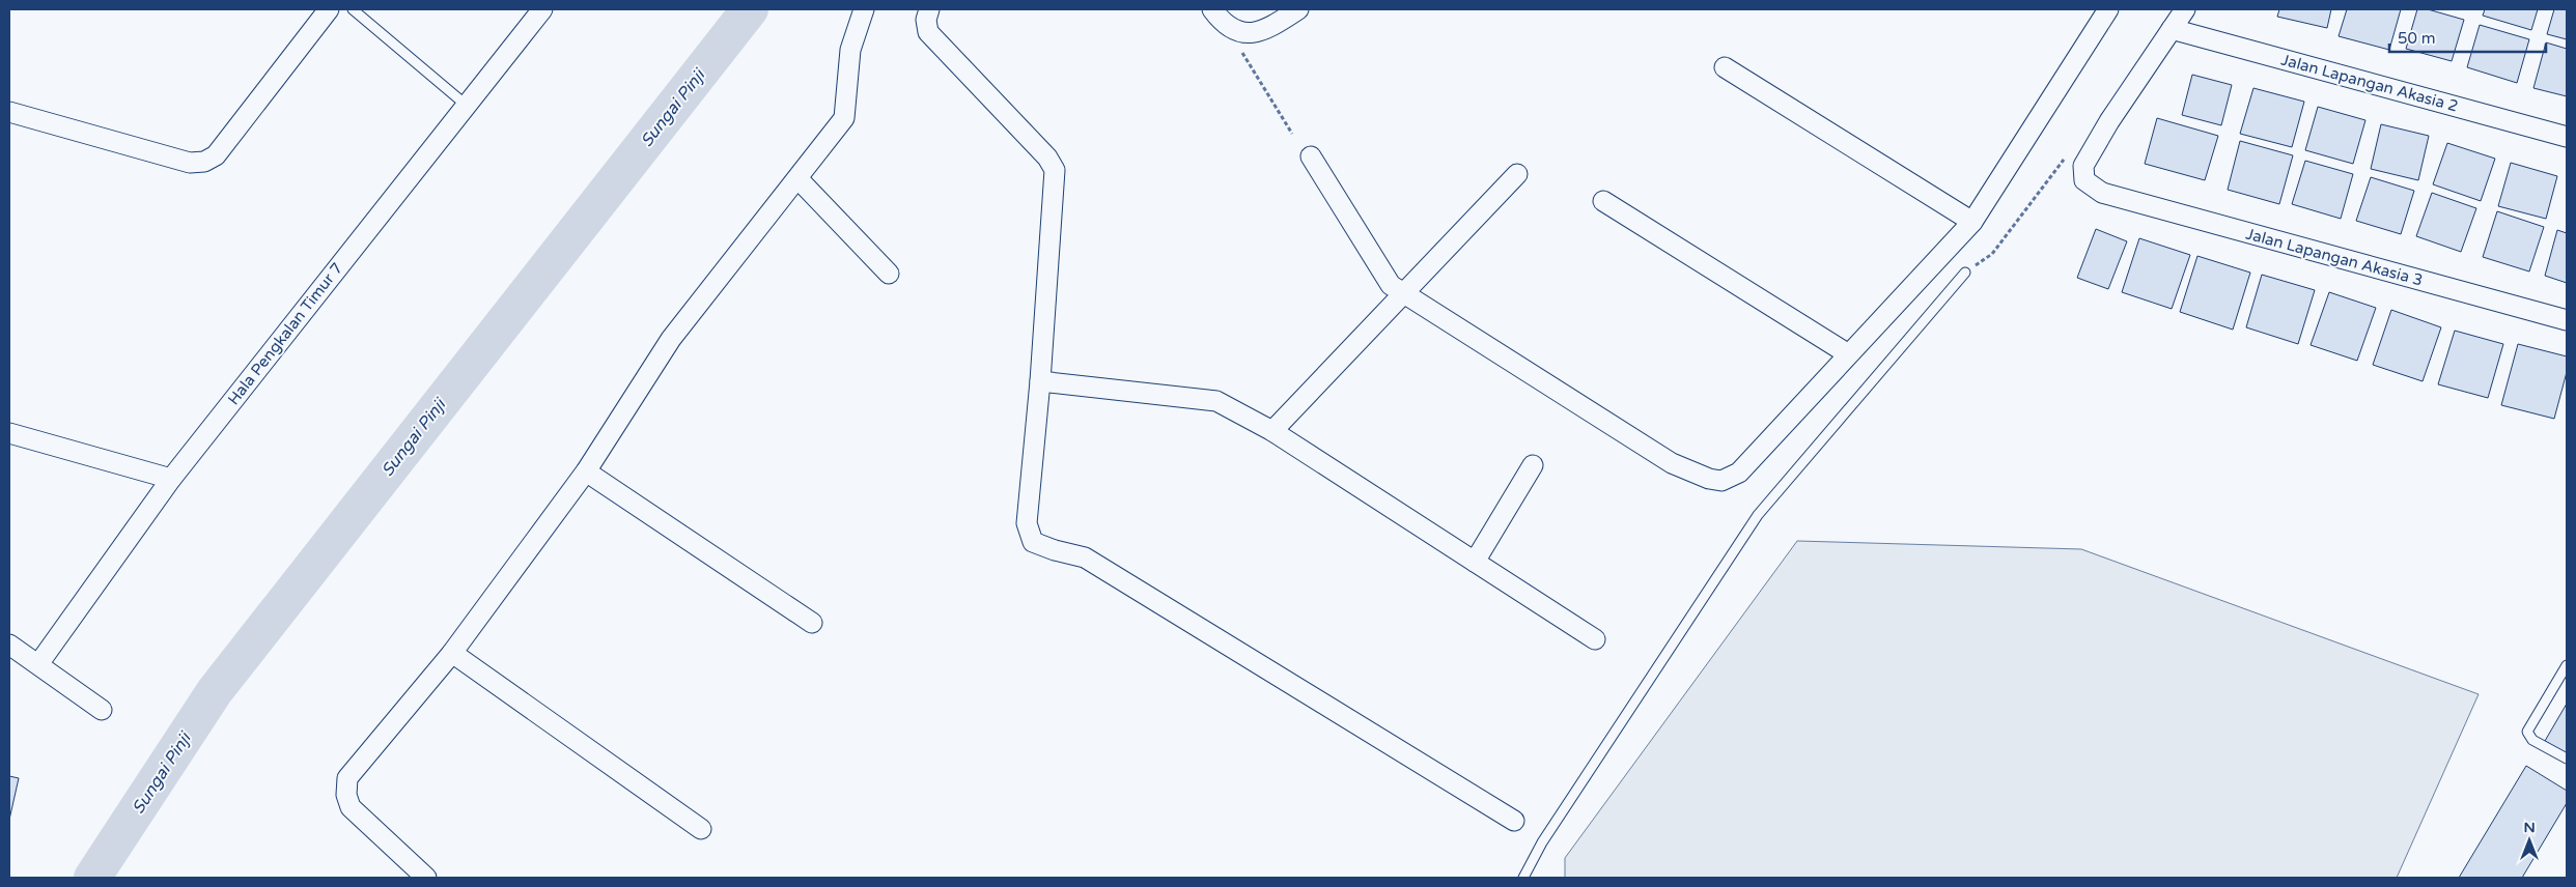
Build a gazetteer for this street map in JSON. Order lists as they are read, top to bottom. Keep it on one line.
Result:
{"streets":{"street":["Jalan Lapangan Akasia 2","Jalan Lapangan Akasia 3","Hala Pengkalan Timur 7"]},"crossings":[["Jalan Lapangan Akasia 2","Jalan Lapangan Akasia 3"]],"water":["Sungai Pinji"],"scale_bar":"50 m","north":"top"}
